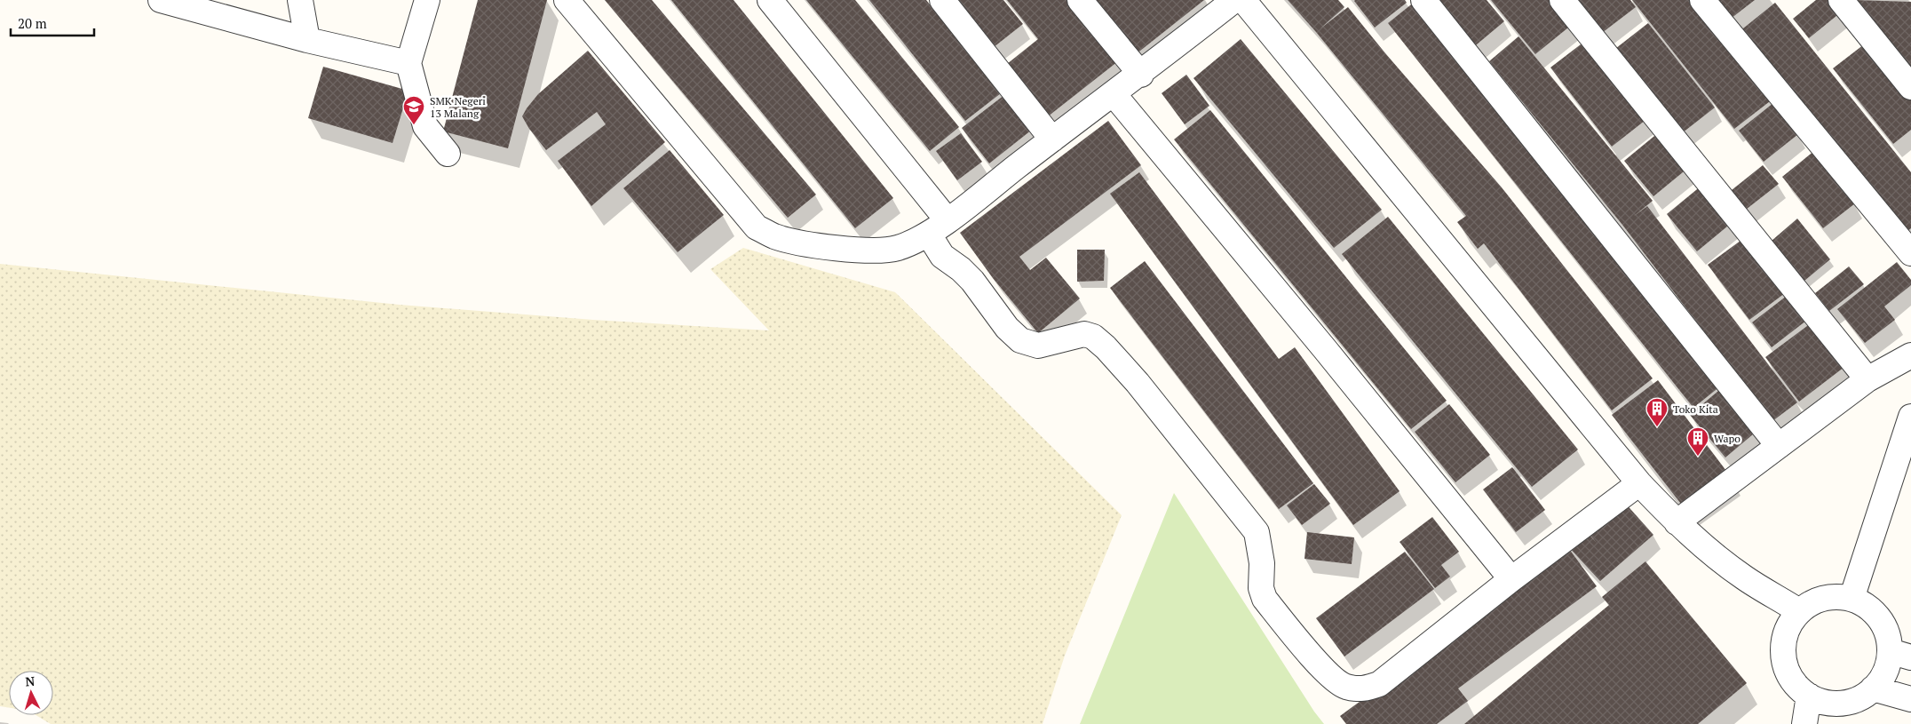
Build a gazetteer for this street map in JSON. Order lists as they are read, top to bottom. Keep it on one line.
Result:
{"places":{"school or university":["SMK Negeri 13 Malang"],"building":["Toko Kita","Wapo"]},"scale_bar":"20 m","north":"top"}
